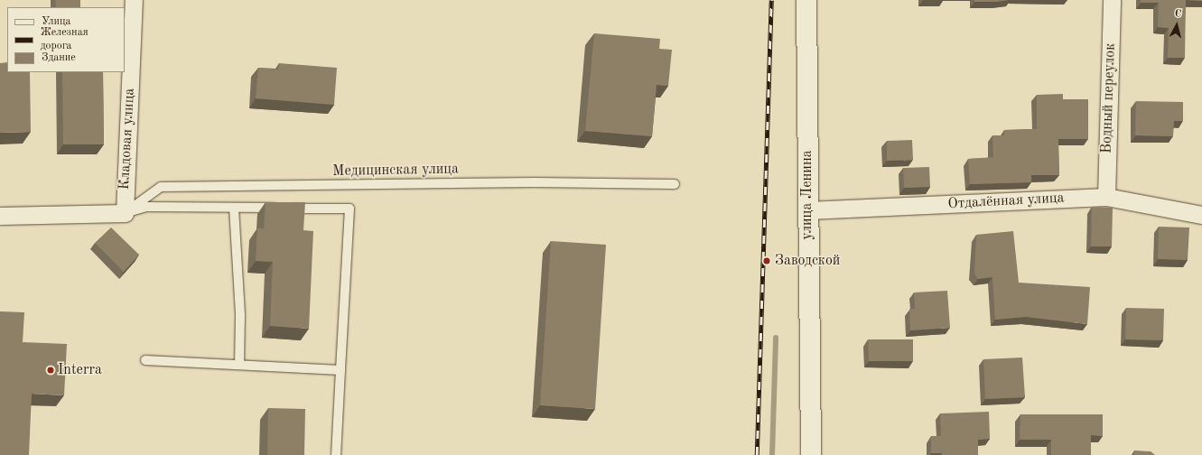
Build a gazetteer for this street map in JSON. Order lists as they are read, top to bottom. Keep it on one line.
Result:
{"streets":{"main road":["улица Ленина"],"street":["Водный переулок","Кладовая улица","Отдалённая улица"],"lane":["Медицинская улица"]},"crossings":[["Водный переулок","Отдалённая улица"],["Кладовая улица","Медицинская улица"],["улица Ленина","Отдалённая улица"]],"places":["Заводской","Interra"],"legend":["Улица","Железная дорога","Здание"],"north":"top"}
